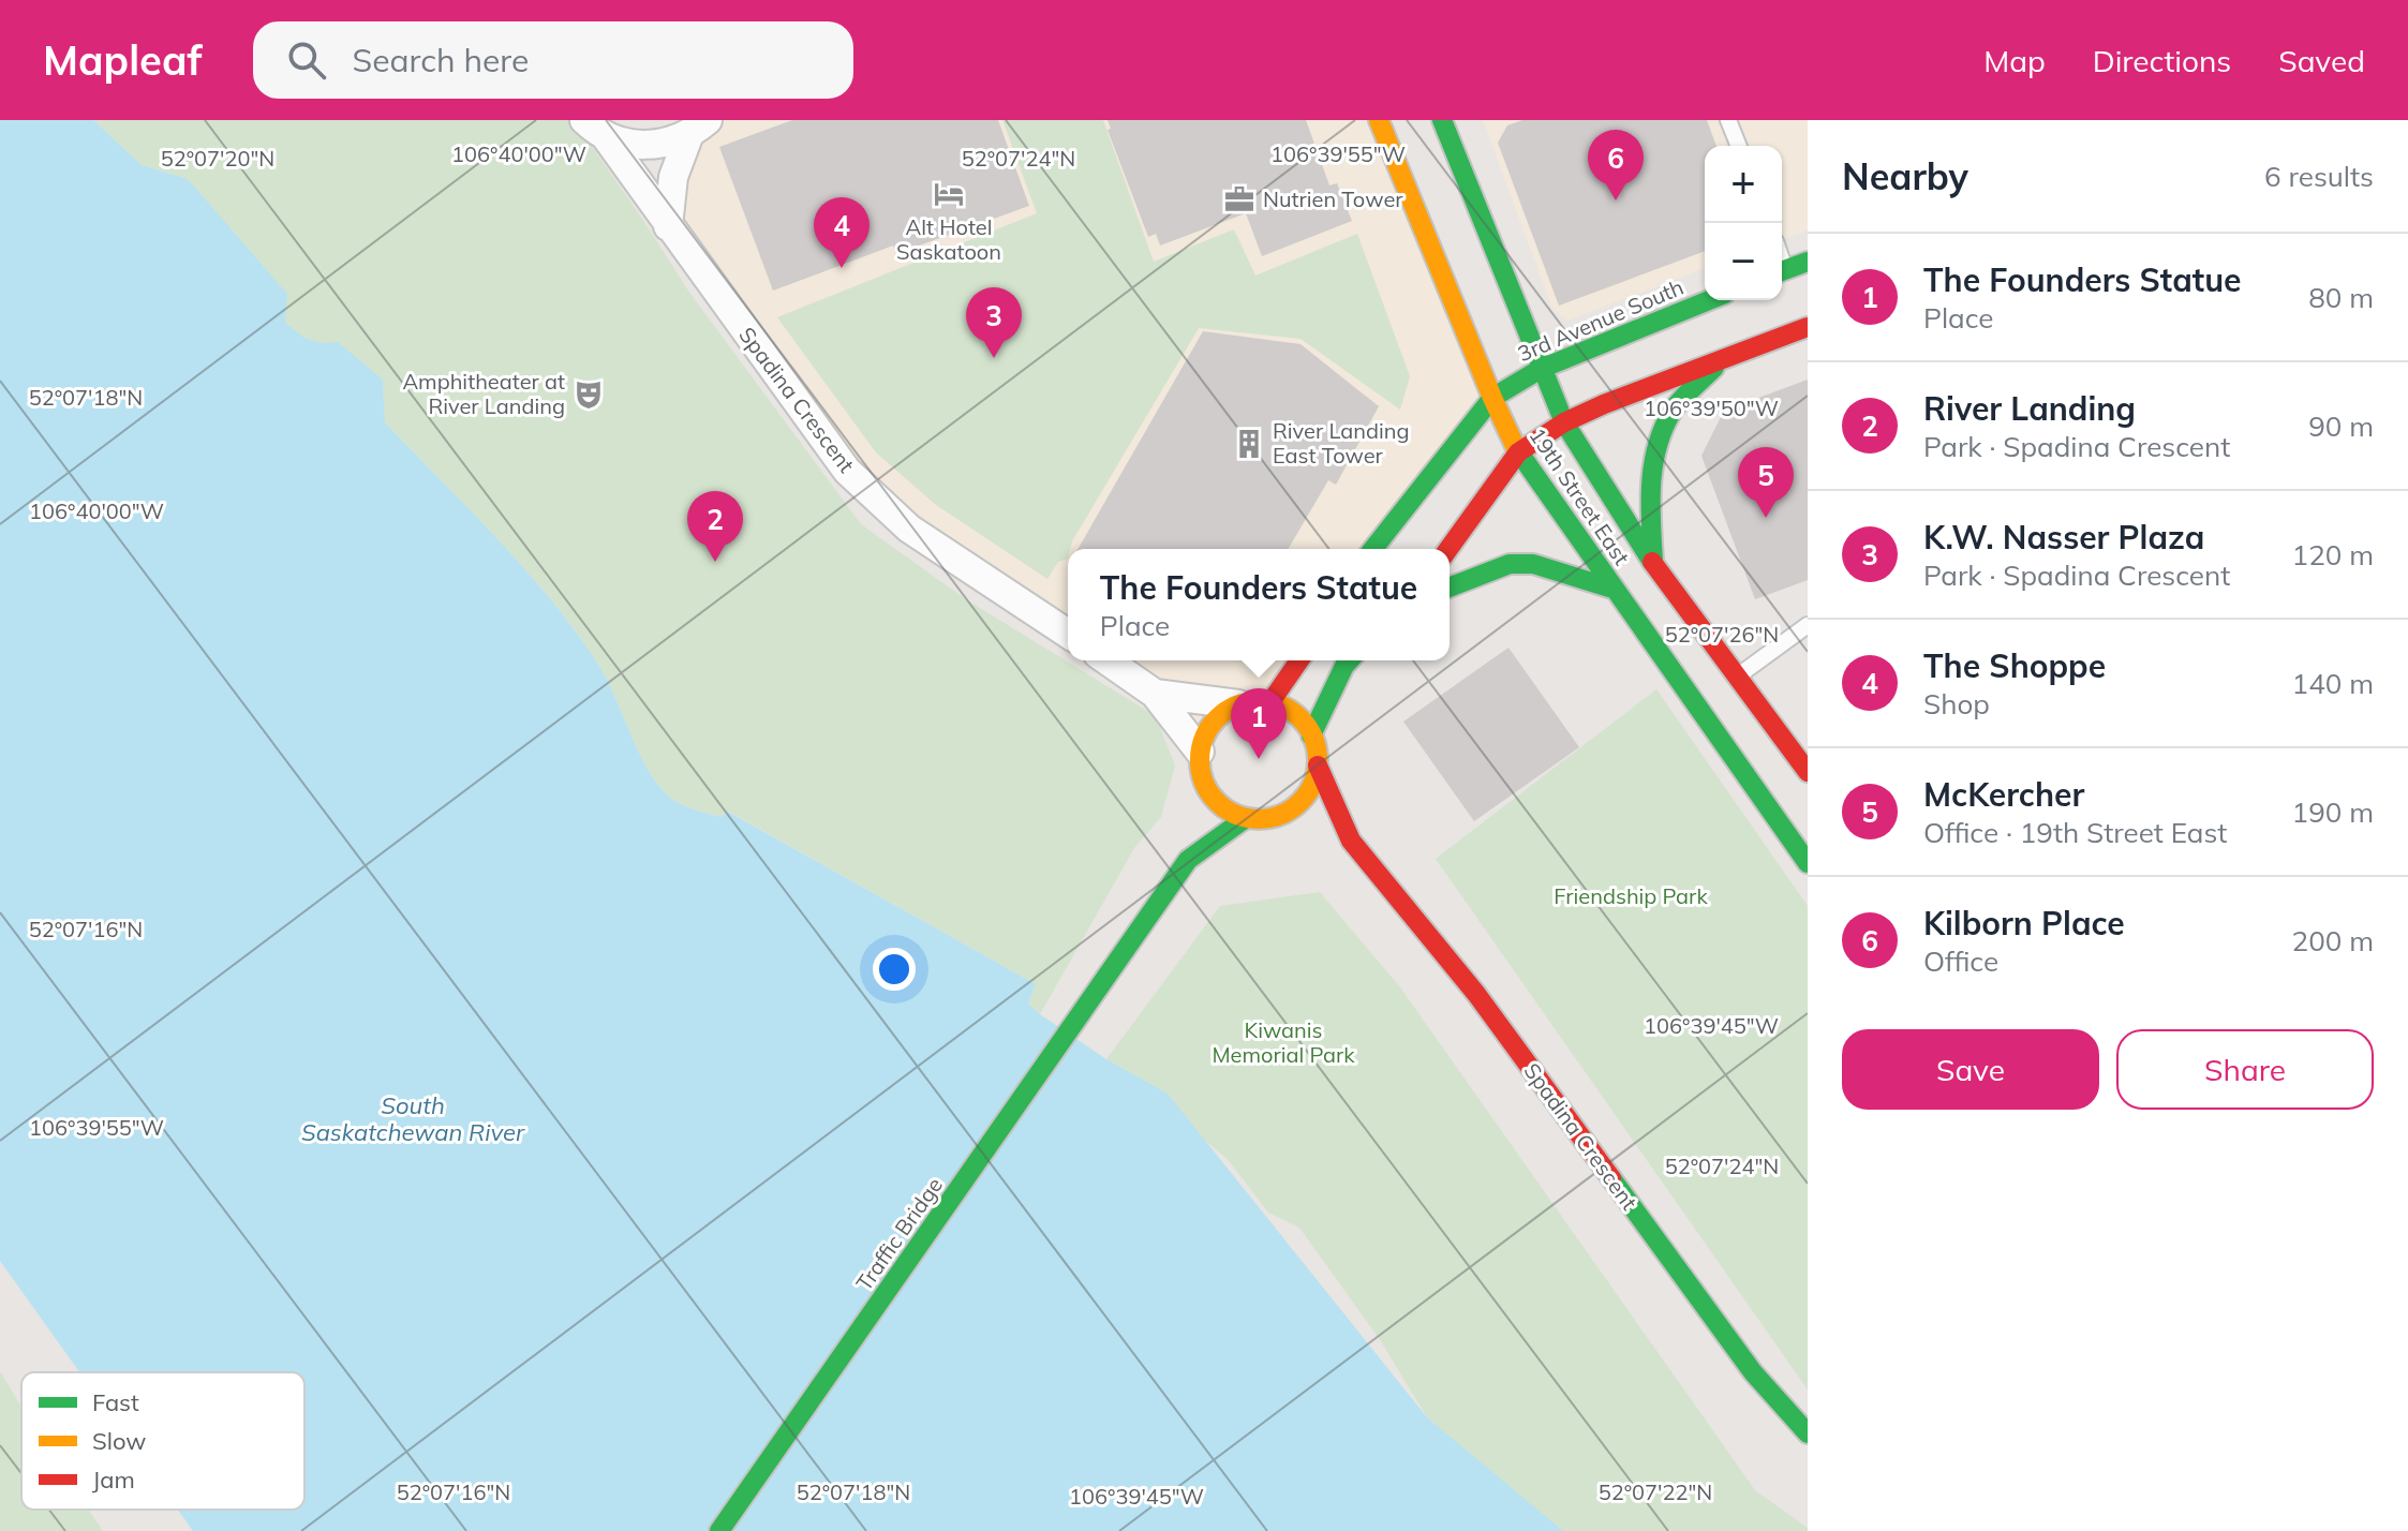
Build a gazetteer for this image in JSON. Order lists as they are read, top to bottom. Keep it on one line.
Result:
{"streets":{"street":["3rd Avenue South","Spadina Crescent","19th Street East","Traffic Bridge"]},"crossings":[["3rd Avenue South","19th Street East"]],"water":["South Saskatchewan River"],"parks":["Friendship Park","Kiwanis Memorial Park"],"places":{"hotel":["Alt Hotel Saskatoon"],"office":["Nutrien Tower"],"theatre":["Amphitheater at River Landing"],"building":["River Landing East Tower"]},"legend":["Fast","Slow","Jam"],"page":{"header":"Mapleaf","search":"Search here","nav":["Map","Directions","Saved"],"heading":["Nearby","6 results"],"pins":["6","4","3","5","2","1"],"map_buttons":["+","−"],"list":[{"mark":"1","name":"The Founders Statue","note":"Place","value":"80 m"},{"mark":"2","name":"River Landing","note":"Park · Spadina Crescent","value":"90 m"},{"mark":"3","name":"K.W. Nasser Plaza","note":"Park · Spadina Crescent","value":"120 m"},{"mark":"4","name":"The Shoppe","note":"Shop","value":"140 m"},{"mark":"5","name":"McKercher","note":"Office · 19th Street East","value":"190 m"},{"mark":"6","name":"Kilborn Place","note":"Office","value":"200 m"}],"popup":["The Founders Statue","Place"],"buttons":["Save","Share"]},"coordinates":["106°40'00\"W","106°39'55\"W","52°07'20\"N","52°07'24\"N","52°07'18\"N","106°39'50\"W","52°07'26\"N","52°07'16\"N","106°39'45\"W","52°07'22\"N"]}
